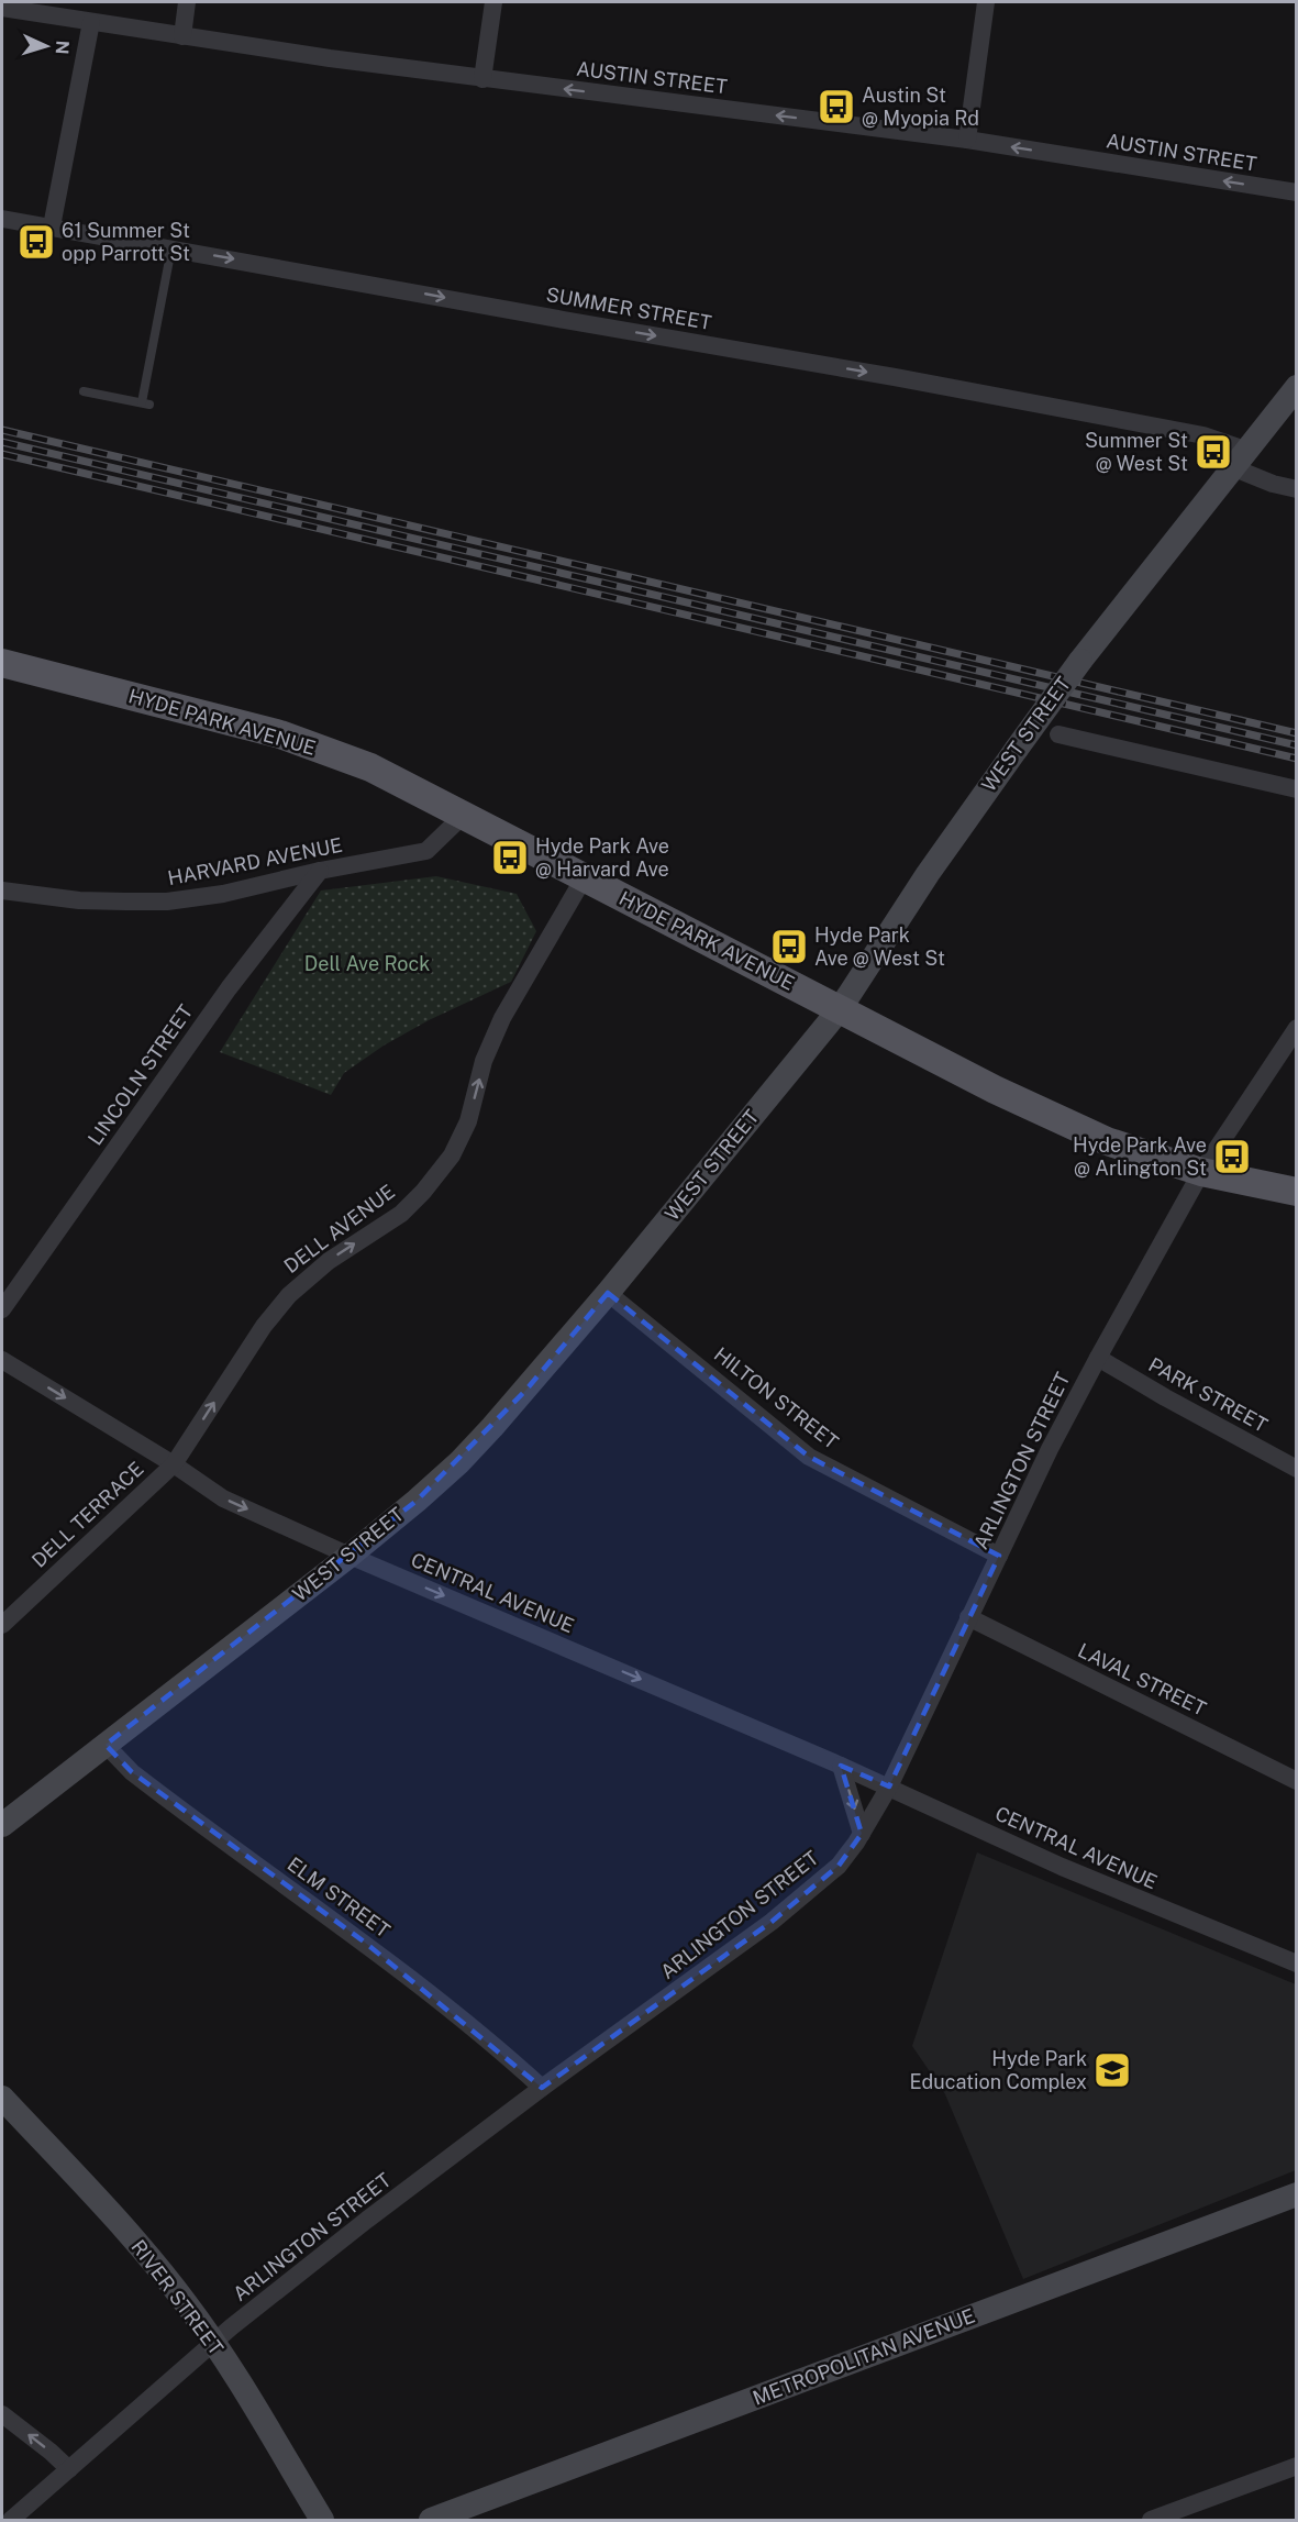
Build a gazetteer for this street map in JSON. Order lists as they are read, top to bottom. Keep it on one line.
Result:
{"streets":{"main road":["HYDE PARK AVENUE","WEST STREET","RIVER STREET","METROPOLITAN AVENUE"],"street":["AUSTIN STREET","SUMMER STREET","HARVARD AVENUE","LINCOLN STREET","DELL AVENUE","PARK STREET","HILTON STREET","ARLINGTON STREET","DELL TERRACE","CENTRAL AVENUE","LAVAL STREET","ELM STREET"]},"crossings":[["SUMMER STREET","WEST STREET"],["HYDE PARK AVENUE","WEST STREET"],["HYDE PARK AVENUE","HARVARD AVENUE"],["HYDE PARK AVENUE","DELL AVENUE"],["HYDE PARK AVENUE","ARLINGTON STREET"],["WEST STREET","HILTON STREET"],["WEST STREET","CENTRAL AVENUE"],["WEST STREET","ELM STREET"],["HARVARD AVENUE","LINCOLN STREET"],["DELL AVENUE","DELL TERRACE"],["DELL AVENUE","CENTRAL AVENUE"],["PARK STREET","ARLINGTON STREET"],["HILTON STREET","ARLINGTON STREET"],["ARLINGTON STREET","CENTRAL AVENUE"],["ARLINGTON STREET","LAVAL STREET"],["ARLINGTON STREET","ELM STREET"],["ARLINGTON STREET","RIVER STREET"],["DELL TERRACE","CENTRAL AVENUE"]],"one_way":["AUSTIN STREET","SUMMER STREET","DELL AVENUE","CENTRAL AVENUE"],"parks":["Dell Ave Rock"],"places":{"bus stop":["Austin St @ Myopia Rd","61 Summer St opp Parrott St","Summer St @ West St","Hyde Park Ave @ Harvard Ave","Hyde Park Ave @ West St","Hyde Park Ave @ Arlington St"],"school or university":["Hyde Park Education Complex"]},"north":"right"}
